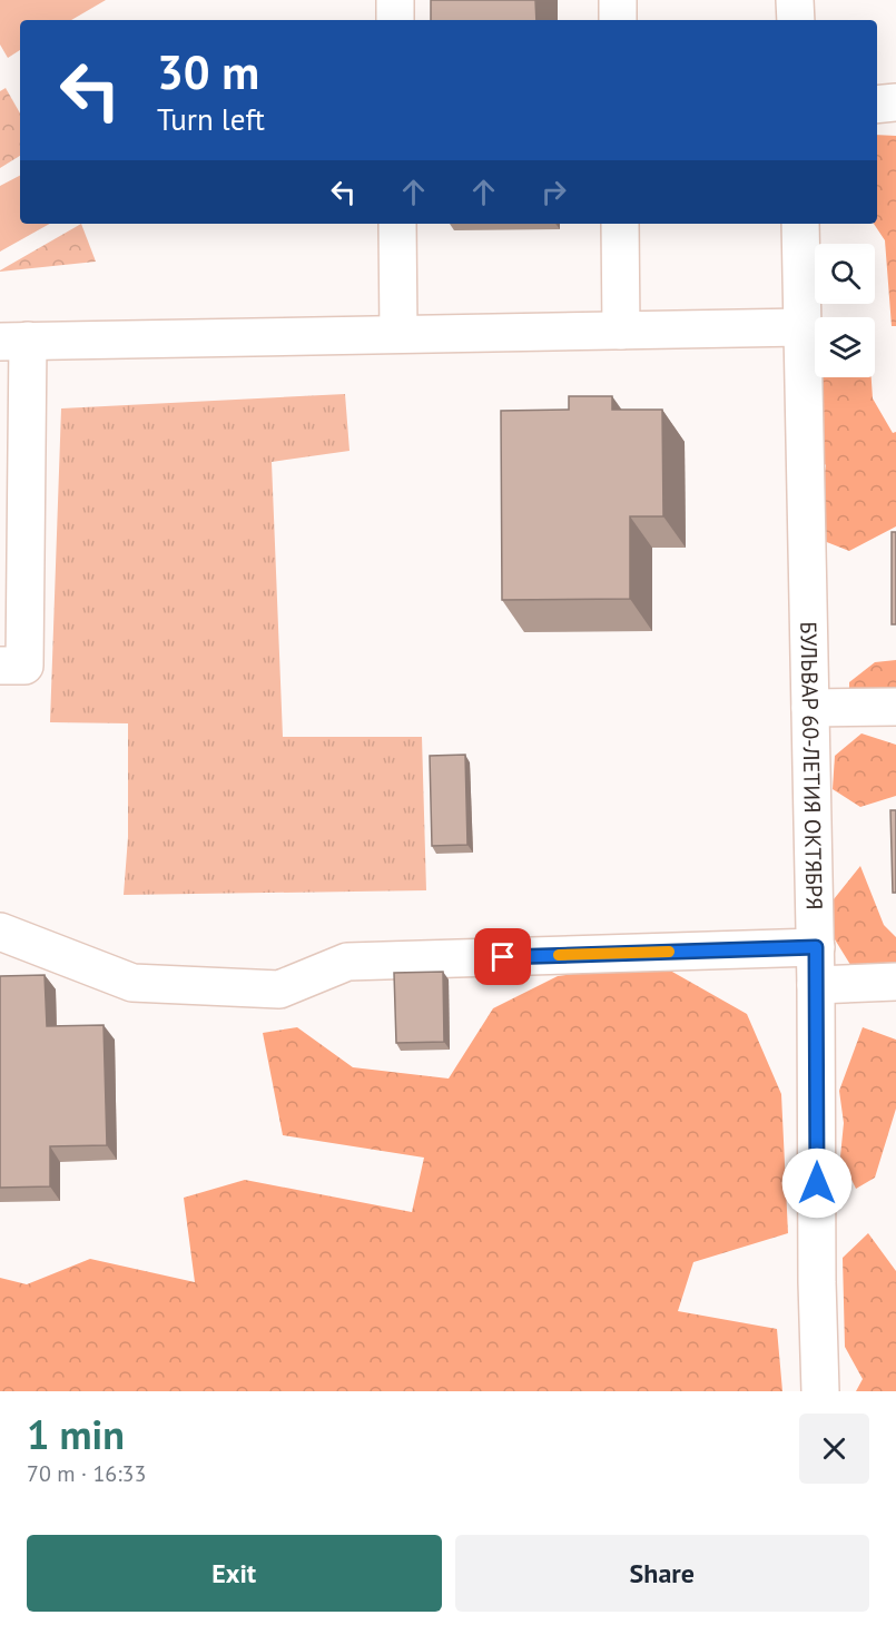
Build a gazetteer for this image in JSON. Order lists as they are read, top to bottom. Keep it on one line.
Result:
{"streets":{"street":["БУЛЬВАР 60-ЛЕТИЯ ОКТЯБРЯ"]},"page":{"turn":["30 m","Turn left"],"heading":["1 min","70 m · 16:33"],"buttons":["Exit","Share"]}}
